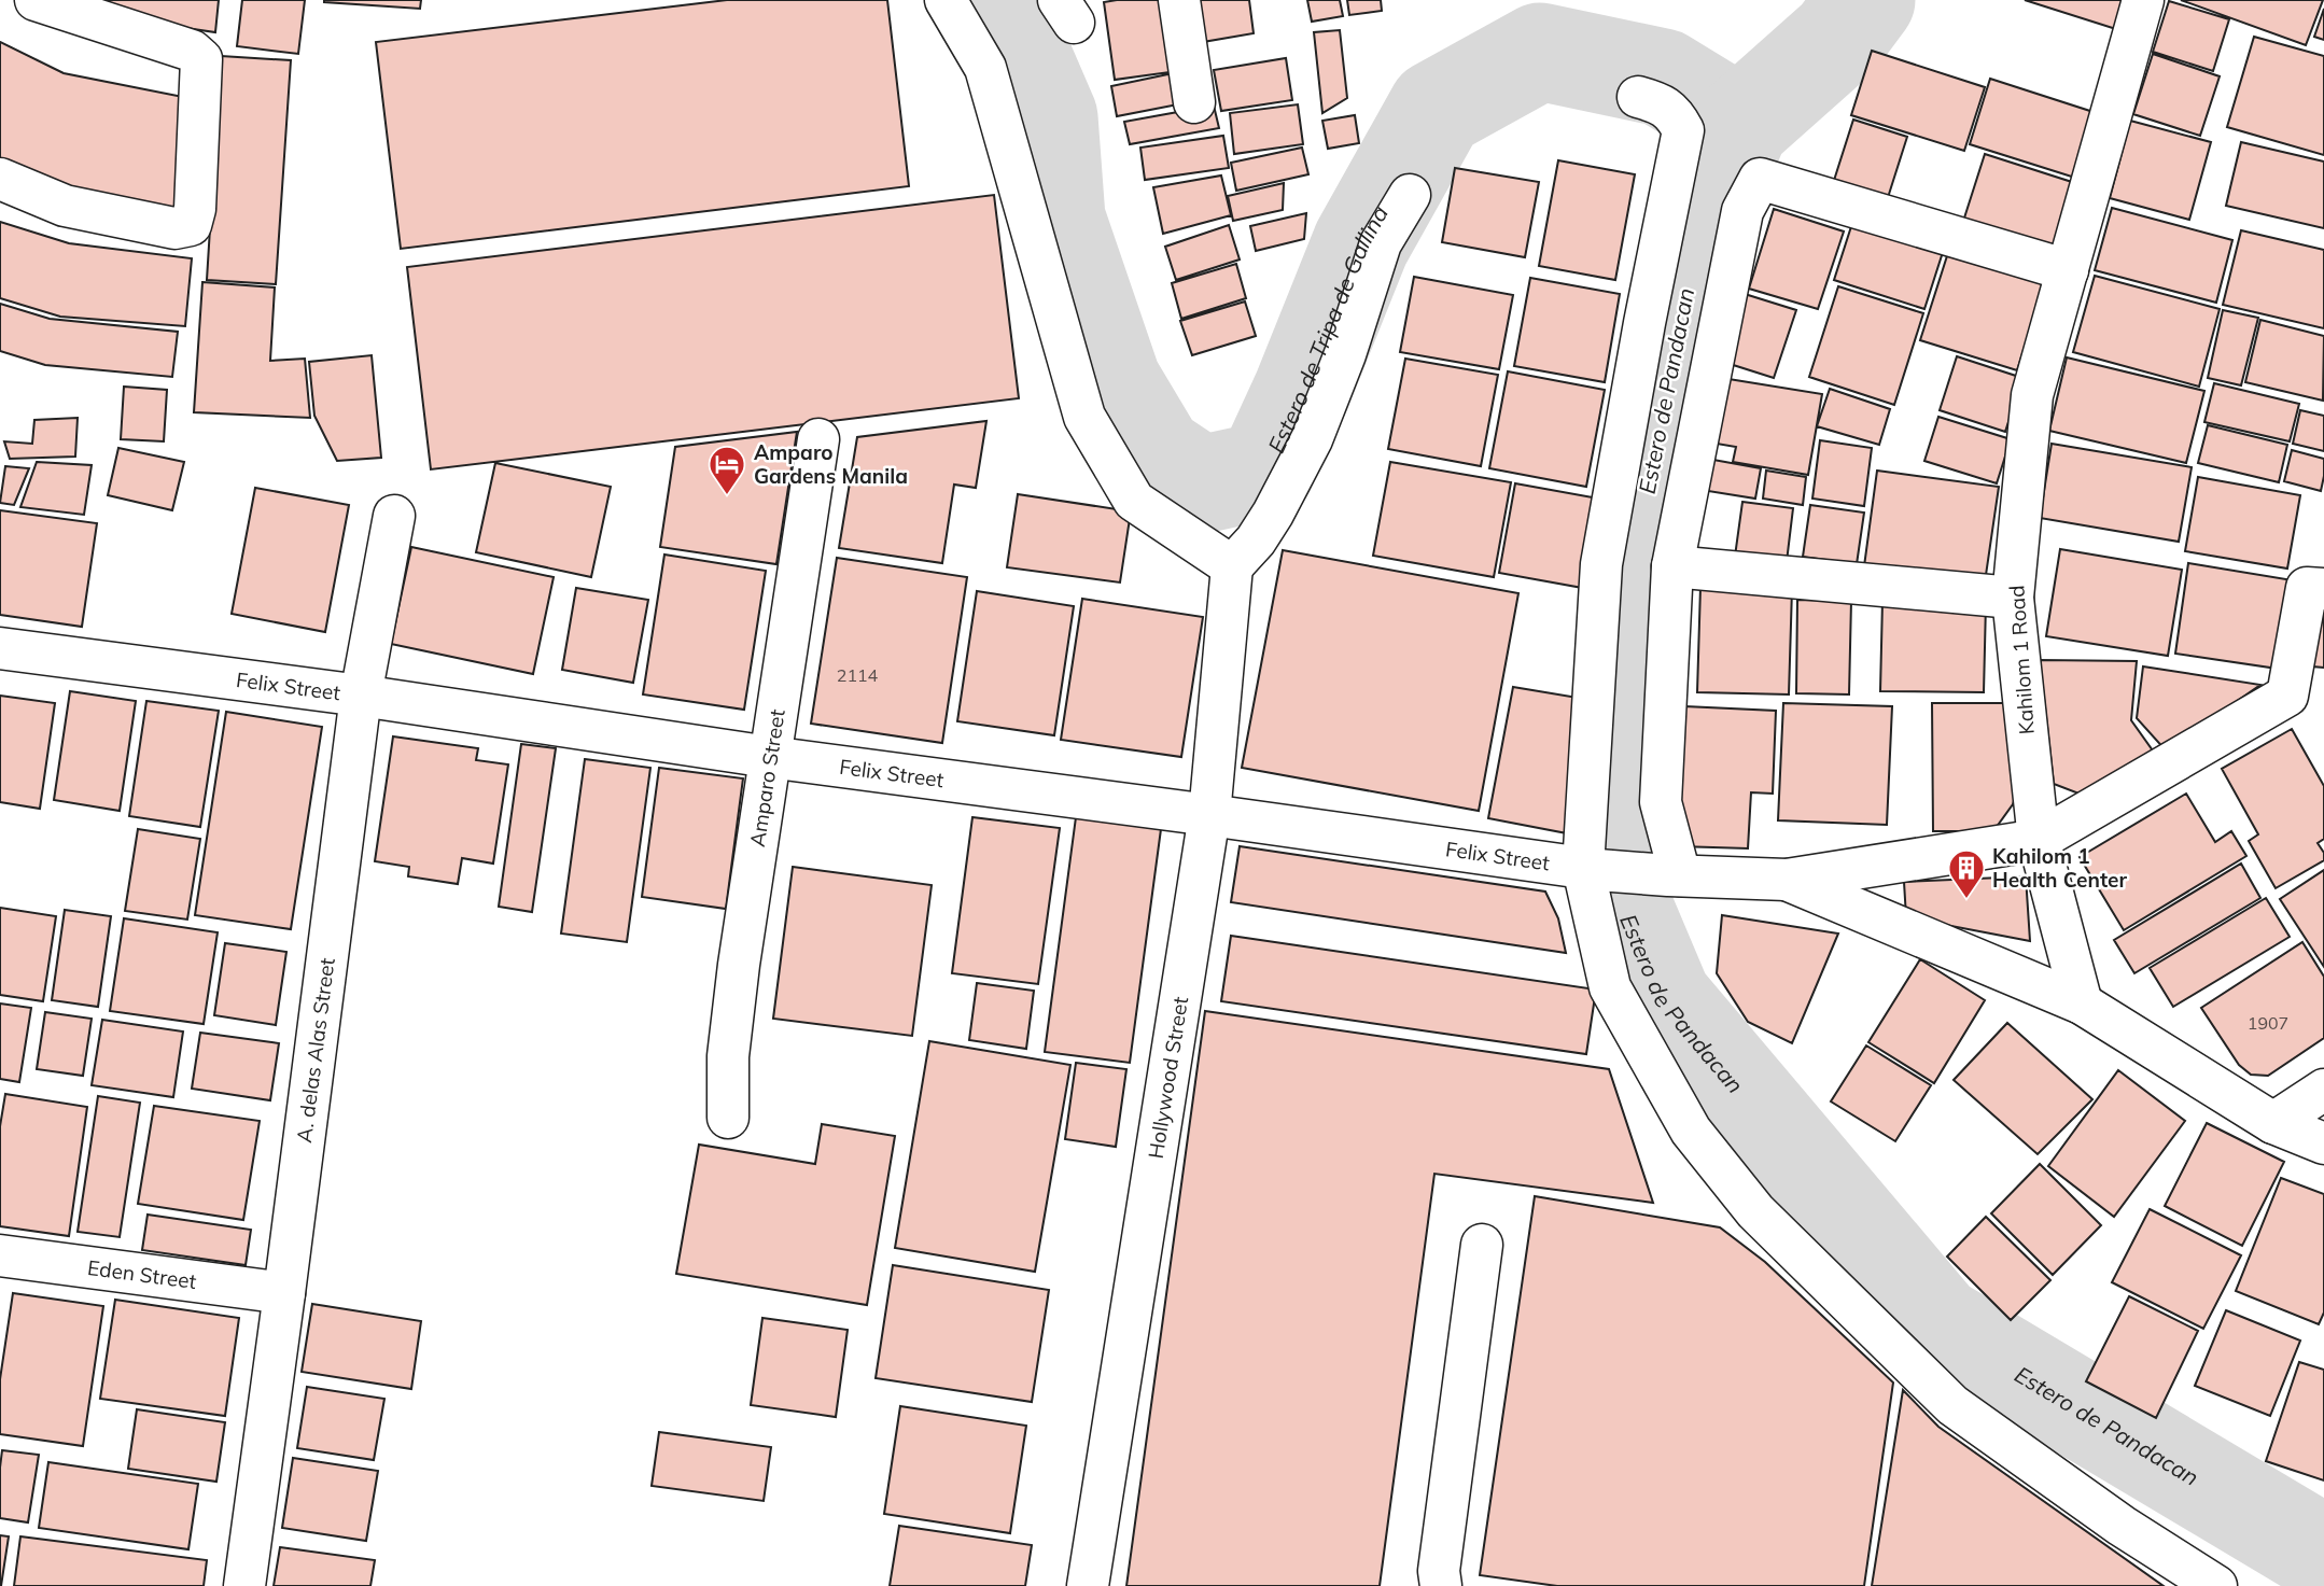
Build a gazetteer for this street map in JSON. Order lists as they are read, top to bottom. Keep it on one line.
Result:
{"streets":{"street":["Kahilom 1 Road","Felix Street","Amparo Street","A. delas Alas Street","Hollywood Street","Eden Street"]},"crossings":[["Kahilom 1 Road","Felix Street"],["Felix Street","Amparo Street"],["Felix Street","A. delas Alas Street"],["Felix Street","Hollywood Street"],["A. delas Alas Street","Eden Street"]],"water":["Estero de Tripa de Gallina","Estero de Pandacan"],"places":{"hotel":["Amparo Gardens Manila"],"building":["Kahilom 1 Health Center"]},"house_numbers":["2114","1907"]}
